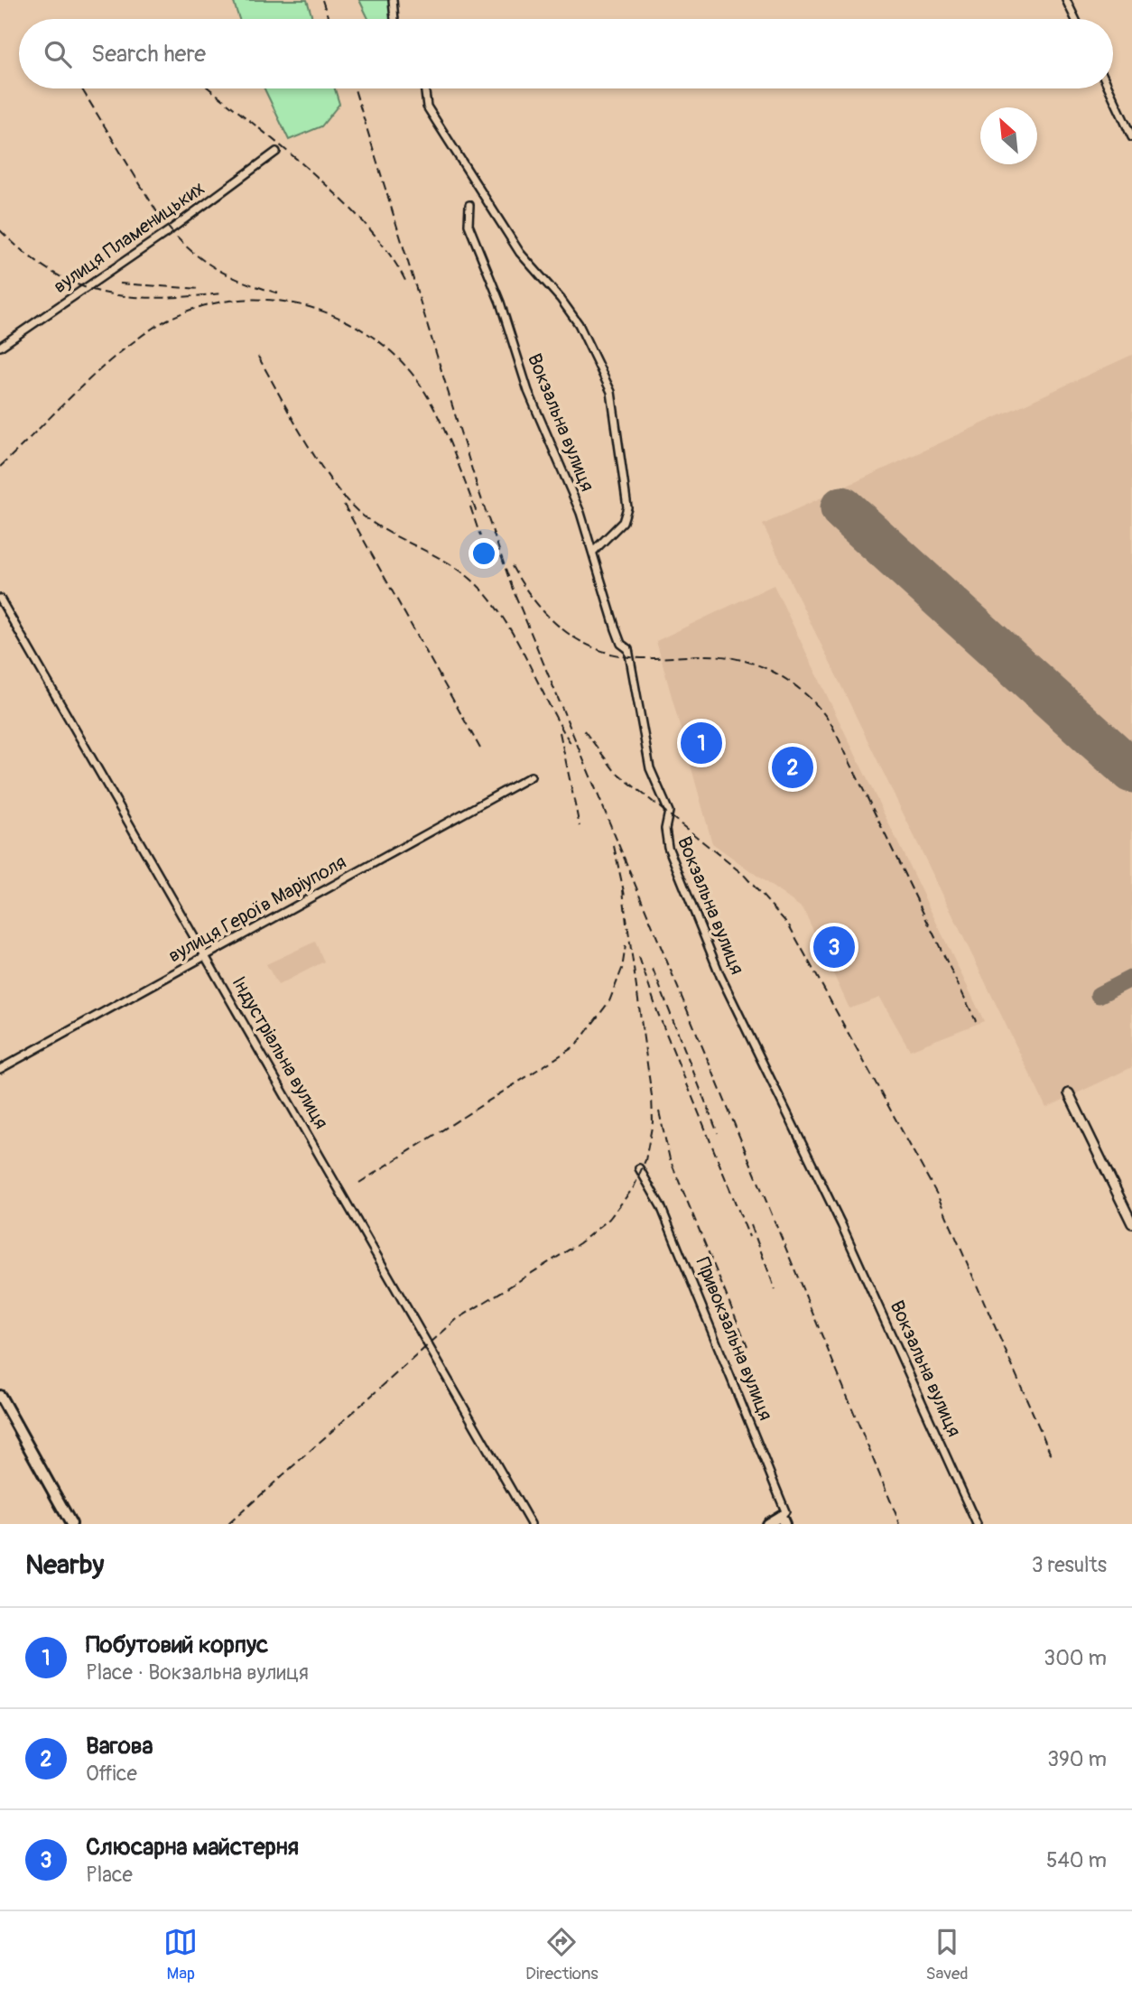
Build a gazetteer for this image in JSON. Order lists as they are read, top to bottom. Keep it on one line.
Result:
{"streets":{"street":["вулиця Пламеницьких","Вокзальна вулиця","вулиця Героїв Маріуполя","Індустріальна вулиця","Привокзальна вулиця"]},"crossings":[["вулиця Героїв Маріуполя","Індустріальна вулиця"]],"north":"top left","page":{"search":"Search here","pins":["1","2","3"],"heading":["Nearby","3 results"],"list":[{"mark":"1","name":"Побутовий корпус","note":"Place · Вокзальна вулиця","value":"300 m"},{"mark":"2","name":"Вагова","note":"Office","value":"390 m"},{"mark":"3","name":"Слюсарна майстерня","note":"Place","value":"540 m"}],"nav":["Map","Directions","Saved"]}}
